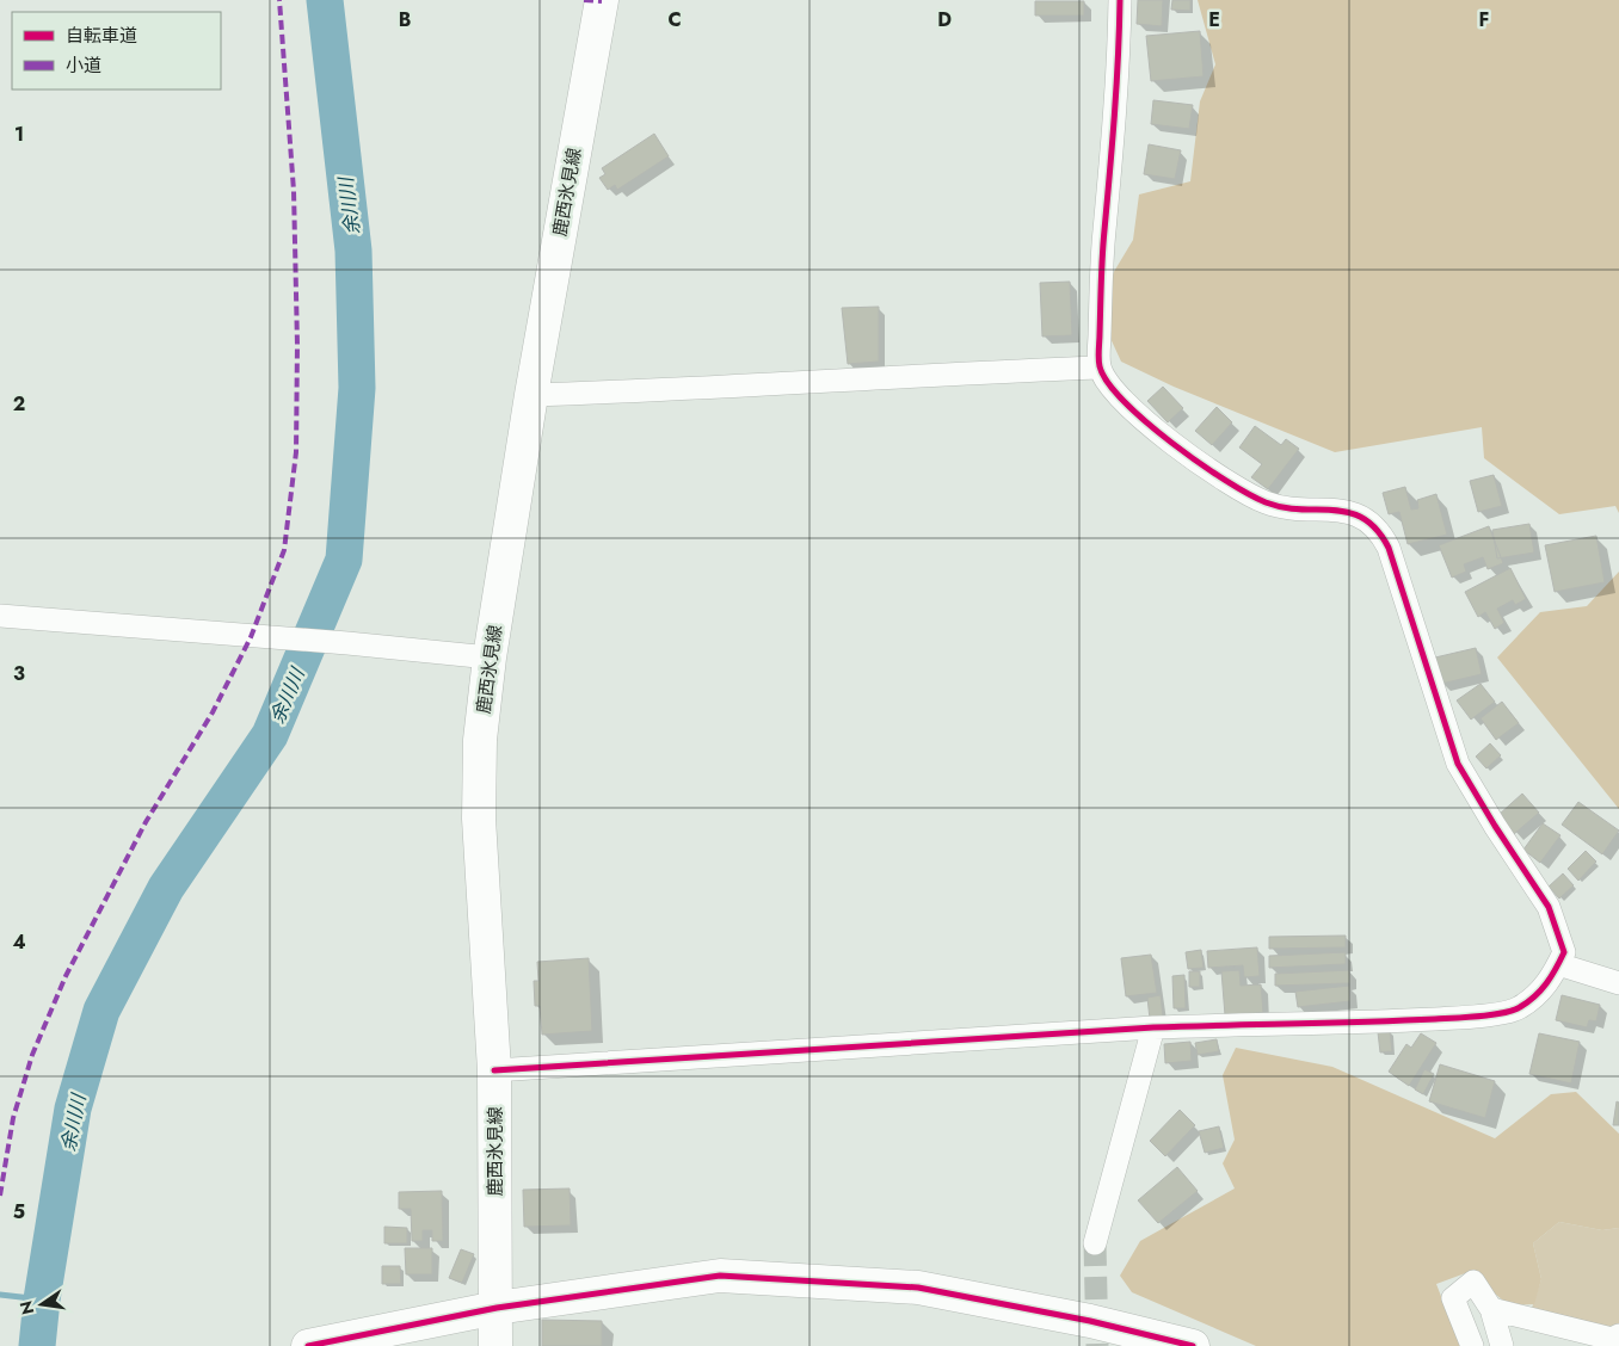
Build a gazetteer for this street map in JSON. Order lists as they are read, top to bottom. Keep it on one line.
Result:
{"streets":{"main road":["鹿西氷見線"]},"water":["余川川"],"legend":["自転車道","小道"],"north":"left","grid":{"columns":["B","C","D","E","F"],"rows":["1","2","3","4","5"]}}
